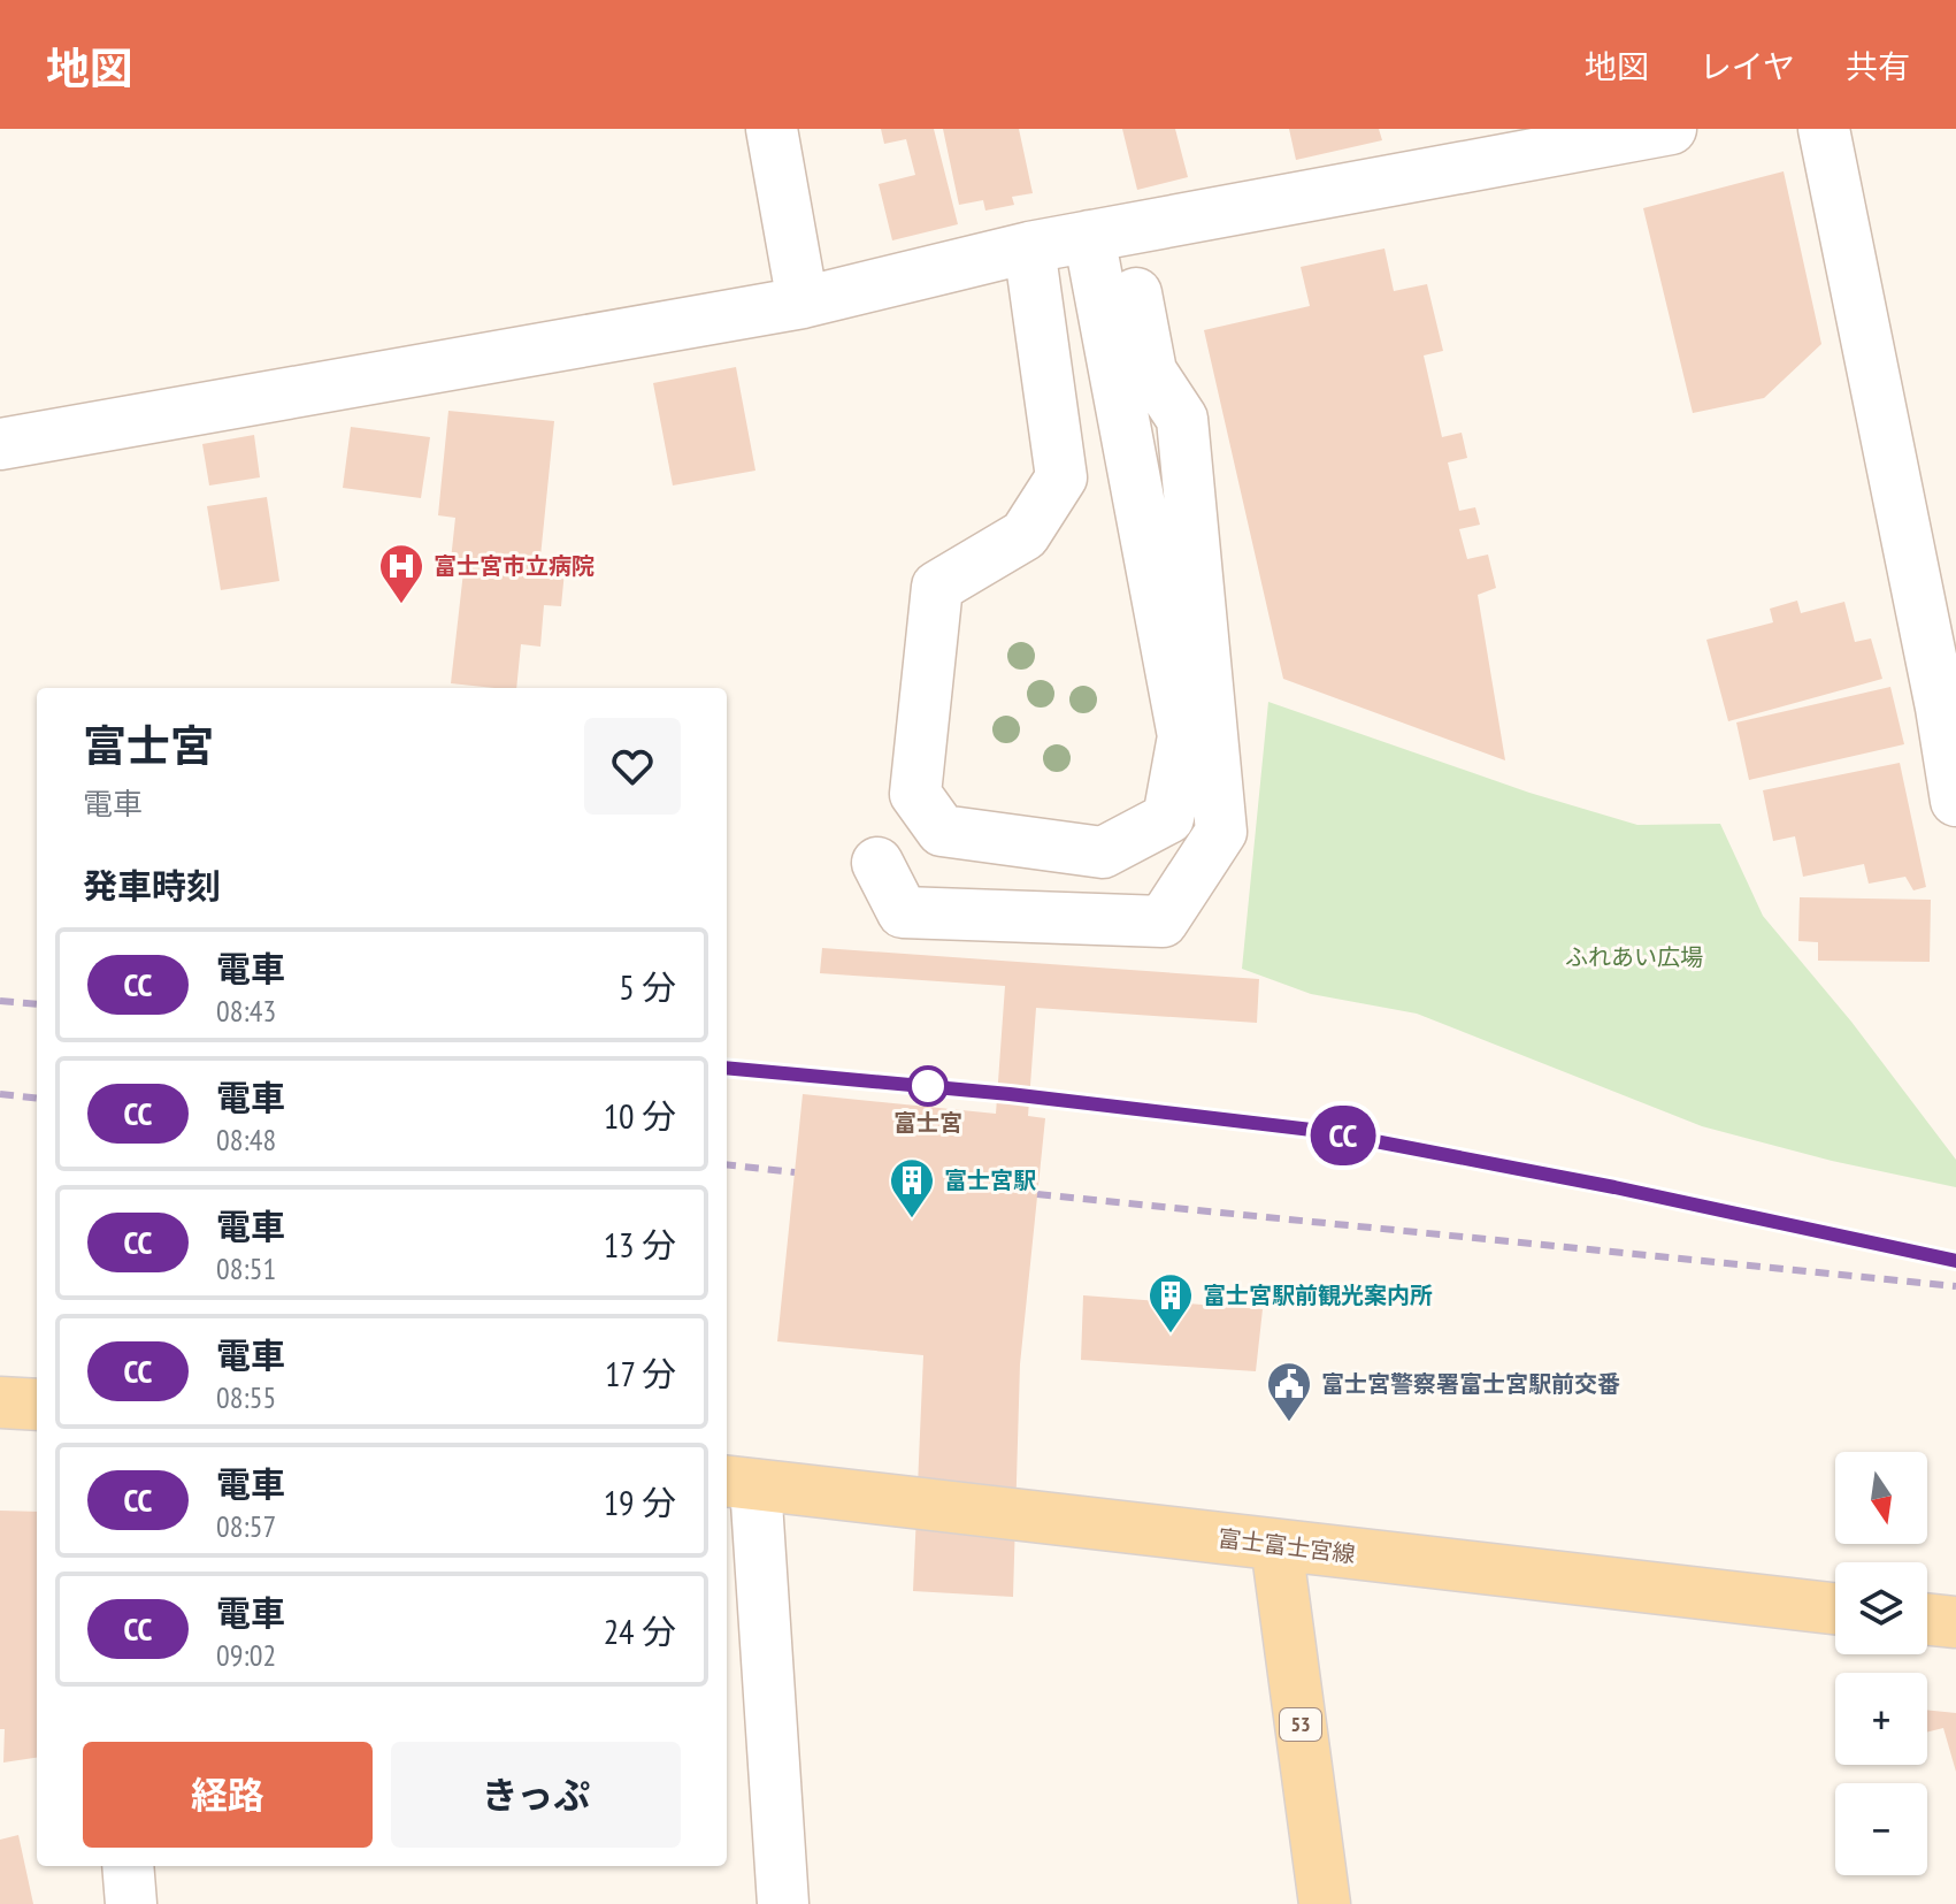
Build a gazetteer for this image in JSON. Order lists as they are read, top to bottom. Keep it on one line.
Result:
{"streets":{"main road":["富士富士宮線","53"]},"crossings":[["富士富士宮線","53"]],"parks":["ふれあい広場"],"places":{"hospital":["富士宮市立病院"],"other":["富士宮"],"building":["富士宮駅","富士宮駅前観光案内所"],"public building":["富士宮警察署富士宮駅前交番"]},"north":"bottom","page":{"header":"地図","nav":["地図","レイヤ","共有"],"on_map":"CC","heading":[["富士宮","電車"],"発車時刻"],"list":[{"mark":"CC","name":"電車","note":"08:43","value":"5 分"},{"mark":"CC","name":"電車","note":"08:48","value":"10 分"},{"mark":"CC","name":"電車","note":"08:51","value":"13 分"},{"mark":"CC","name":"電車","note":"08:55","value":"17 分"},{"mark":"CC","name":"電車","note":"08:57","value":"19 分"},{"mark":"CC","name":"電車","note":"09:02","value":"24 分"}],"map_buttons":["+","−"],"buttons":["経路","きっぷ"]}}
